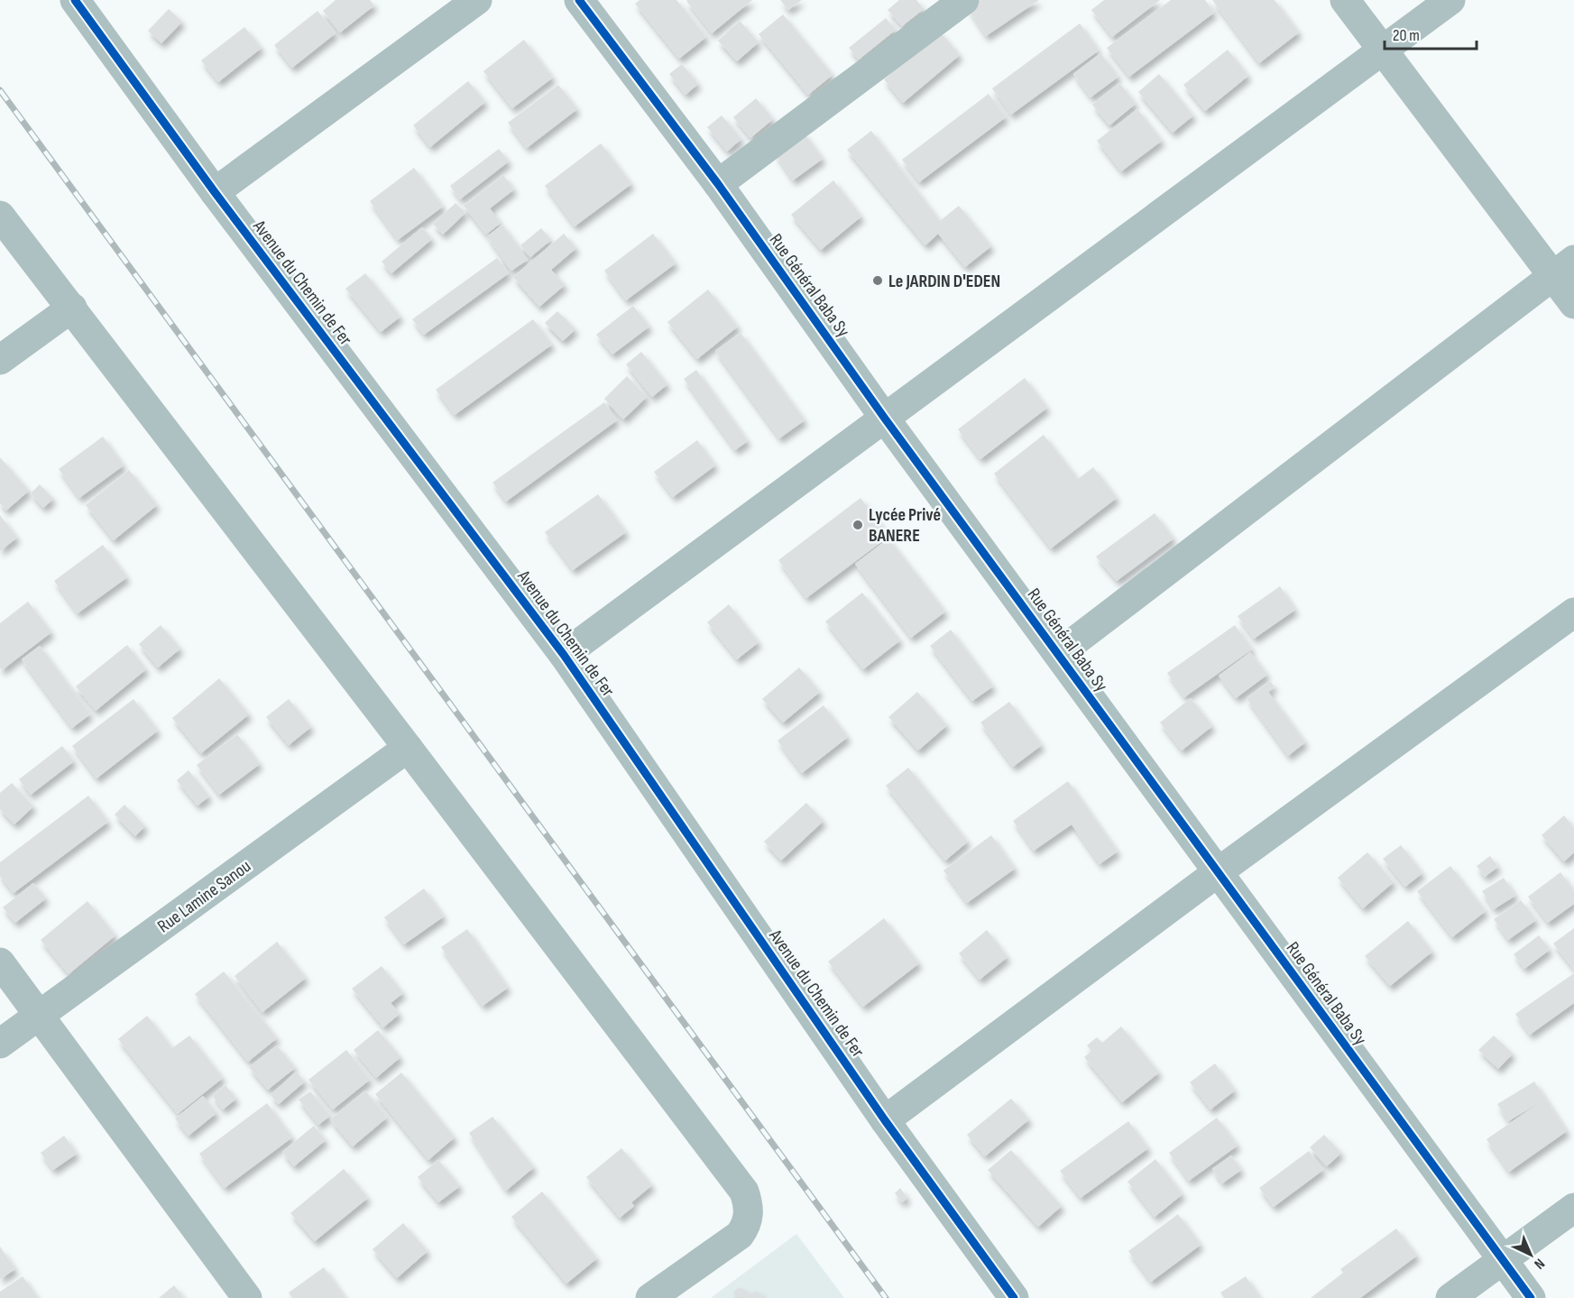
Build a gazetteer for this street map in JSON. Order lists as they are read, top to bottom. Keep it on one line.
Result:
{"streets":{"street":["Avenue du Chemin de Fer","Rue Général Baba Sy","Rue Lamine Sanou"]},"places":["Le JARDIN D'EDEN","Lycée Privé BANERE"],"scale_bar":"20 m","north":"bottom right"}
